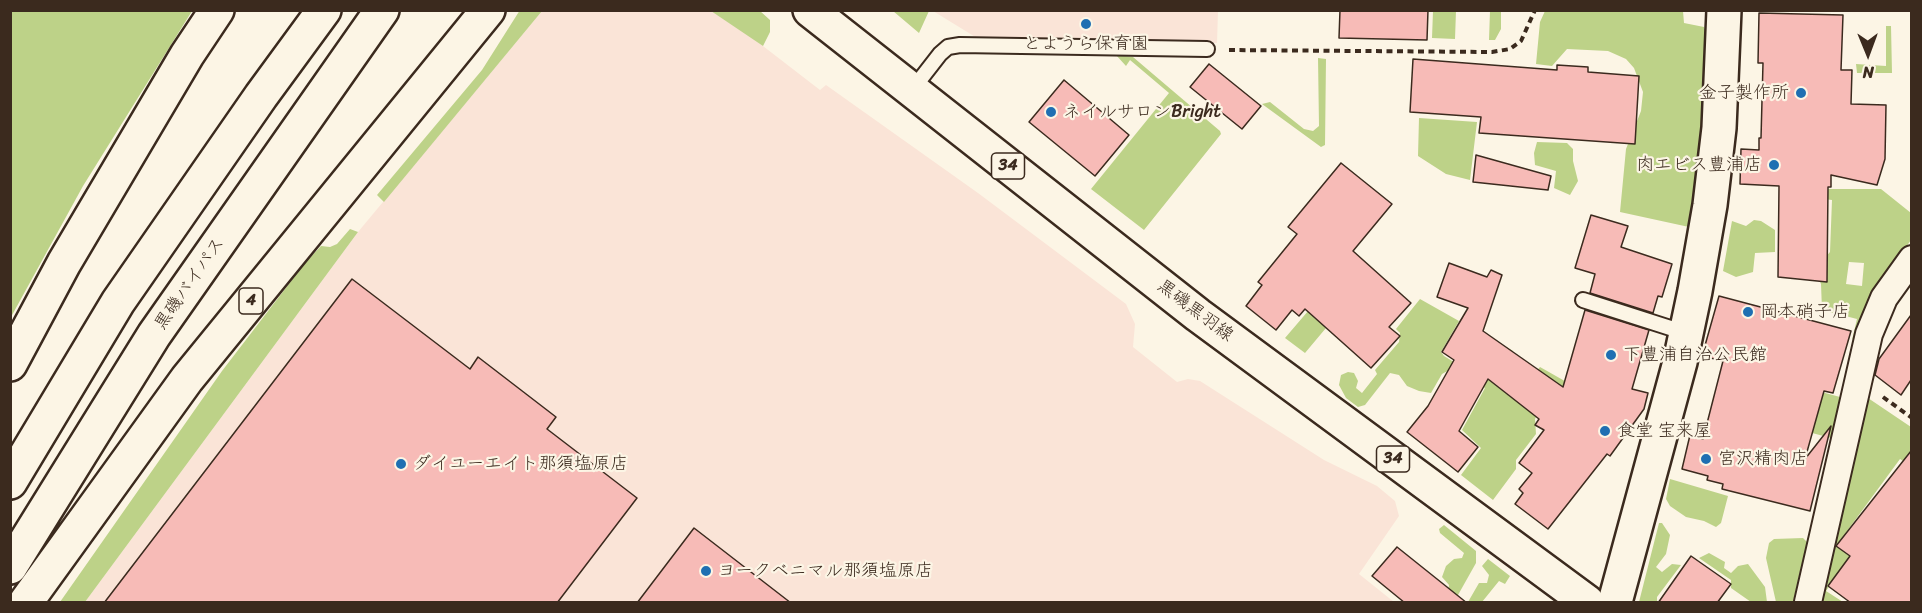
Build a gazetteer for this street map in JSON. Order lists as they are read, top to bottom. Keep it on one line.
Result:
{"streets":{"main road":["34","黒磯バイパス","4","黒磯黒羽線"]},"places":["とようら保育園","金子製作所","ネイルサロンBright","肉エビス豊浦店","岡本硝子店","下豊浦自治公民館","食堂 宝来屋","宮沢精肉店","ダイユーエイト那須塩原店","ヨークベニマル那須塩原店"],"north":"bottom"}
